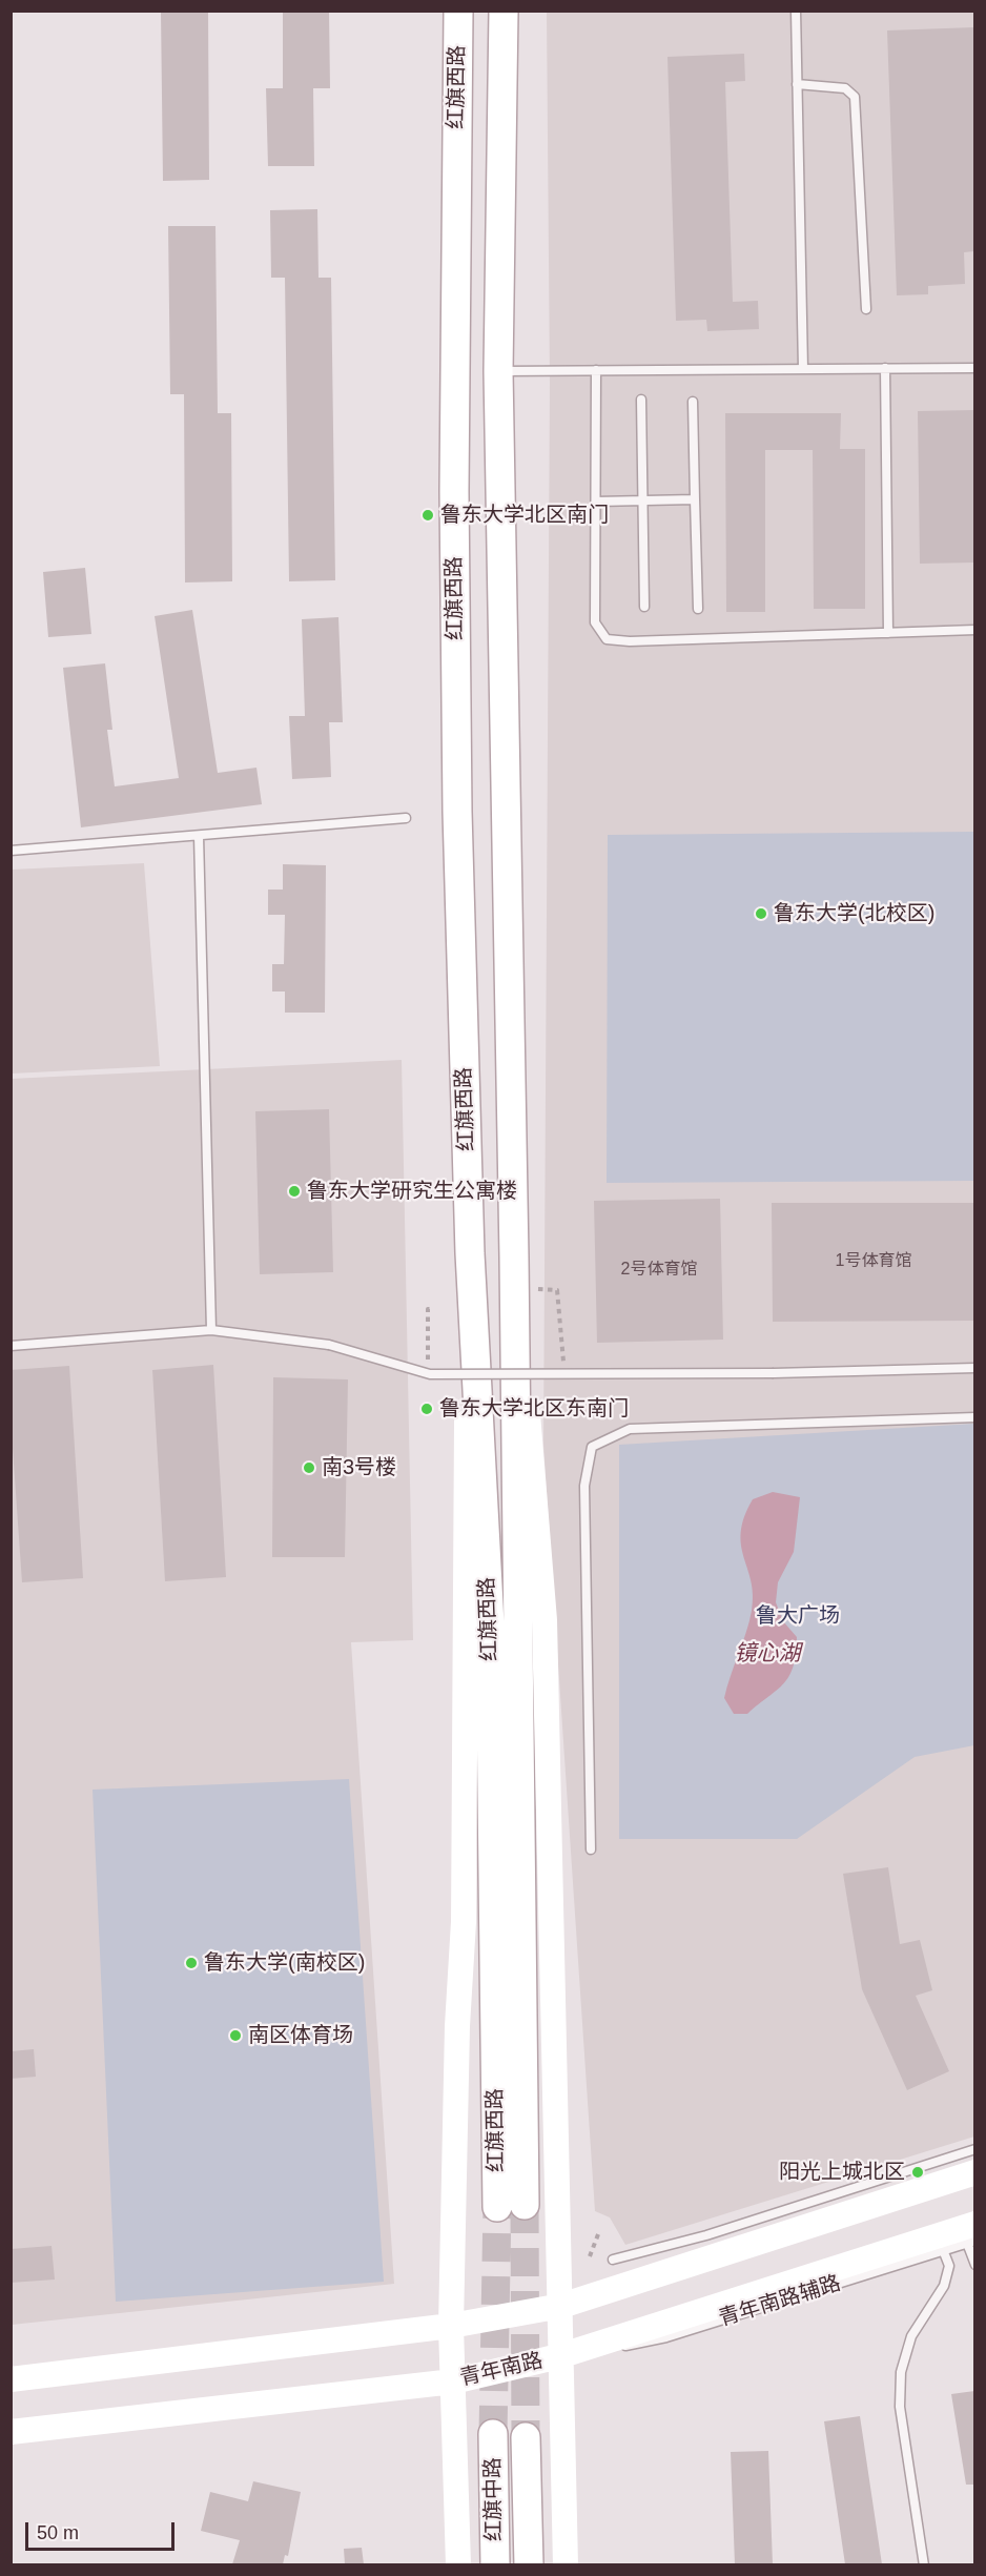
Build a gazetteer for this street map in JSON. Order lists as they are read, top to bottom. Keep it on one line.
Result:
{"streets":{"main road":["红旗西路","青年南路","红旗中路"]},"water":["镜心湖"],"parks":["鲁大广场"],"places":["鲁东大学北区南门","鲁东大学(北校区)","鲁东大学研究生公寓楼","鲁东大学北区东南门","南3号楼","鲁东大学(南校区)","南区体育场","阳光上城北区"],"house_numbers":["1号体育馆","2号体育馆"],"scale_bar":"50 m"}
